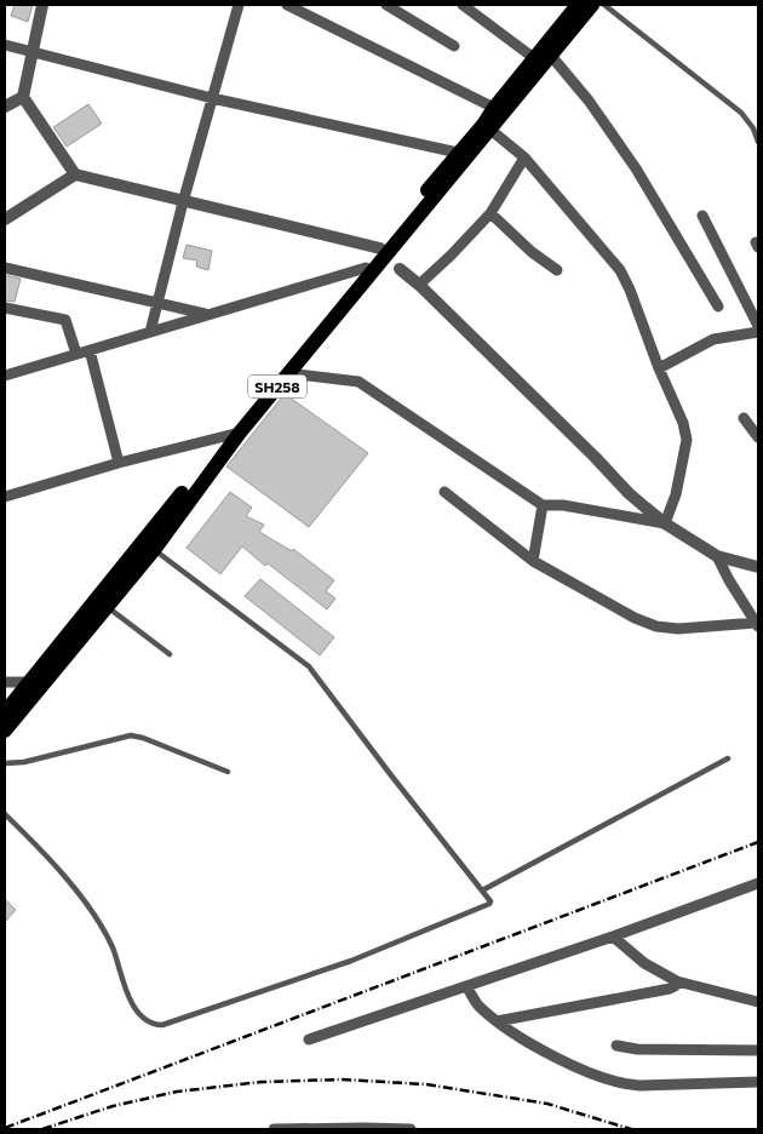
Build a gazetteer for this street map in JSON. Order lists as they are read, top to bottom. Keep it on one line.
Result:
{"streets":{"main road":["SH258"]}}
